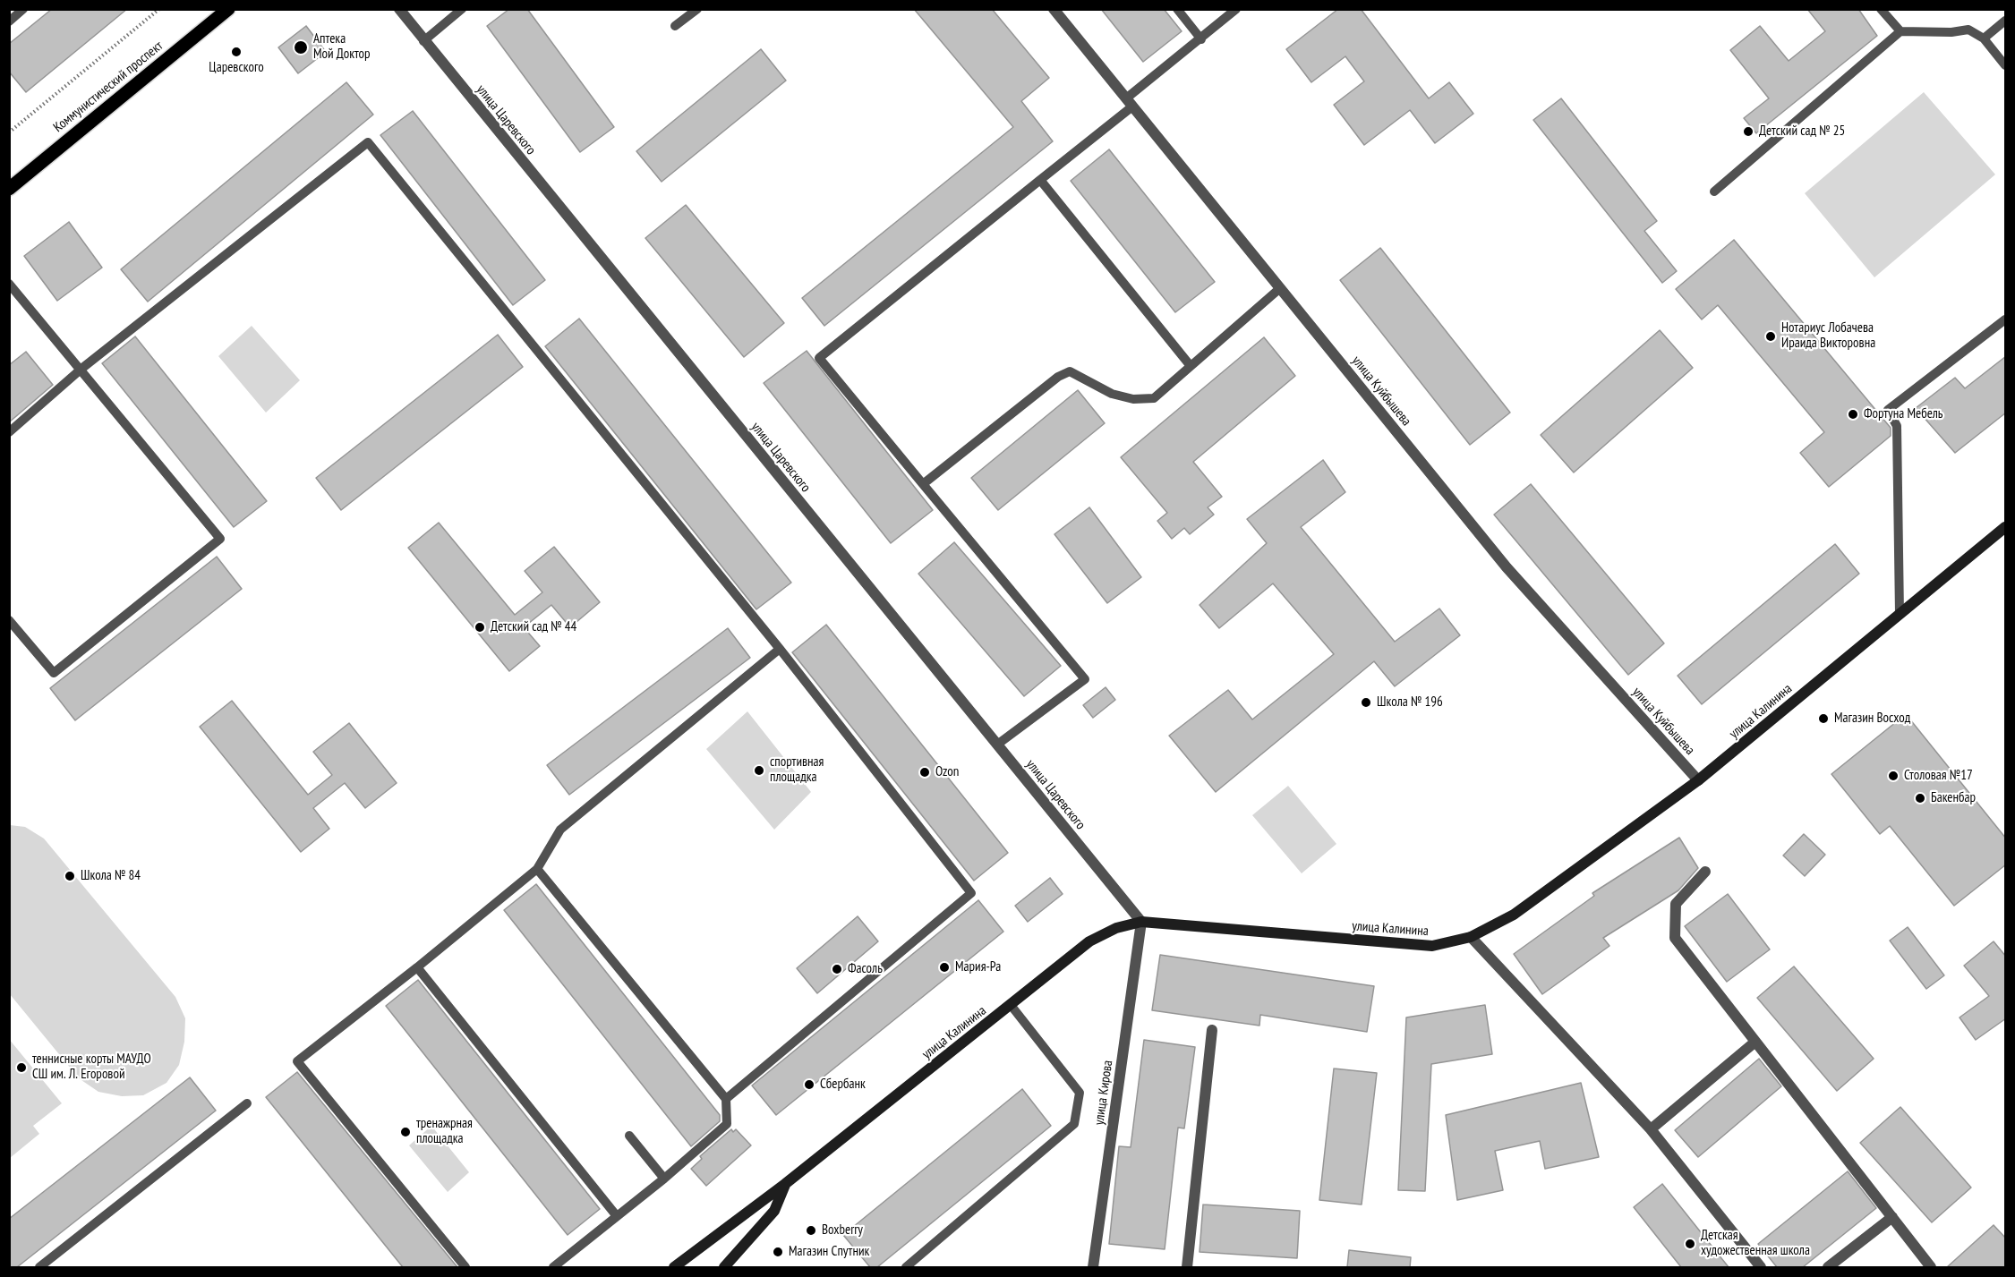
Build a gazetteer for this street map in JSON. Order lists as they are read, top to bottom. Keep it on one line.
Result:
{"streets":{"main road":["Коммунистический проспект","улица Калинина"],"street":["улица Царевского","улица Куйбышева","улица Кирова"]},"crossings":[["улица Царевского","улица Калинина"],["улица Царевского","улица Кирова"],["улица Куйбышева","улица Калинина"],["улица Калинина","улица Кирова"]],"places":["Аптека Мой Доктор","Царевского","Детский сад № 25","Нотариус Лобачева Ираида Викторовна","Фортуна Мебель","Детский сад № 44","Школа № 196","Магазин Восход","спортивная площадка","Ozon","Столовая №17","Бакенбар","Школа № 84","Мария-Ра","Фасоль","теннисные корты МАУДО СШ им. Л. Егоровой","Сбербанк","тренажрная площадка","Boxberry","Детская художественная школа","Магазин Спутник"]}
